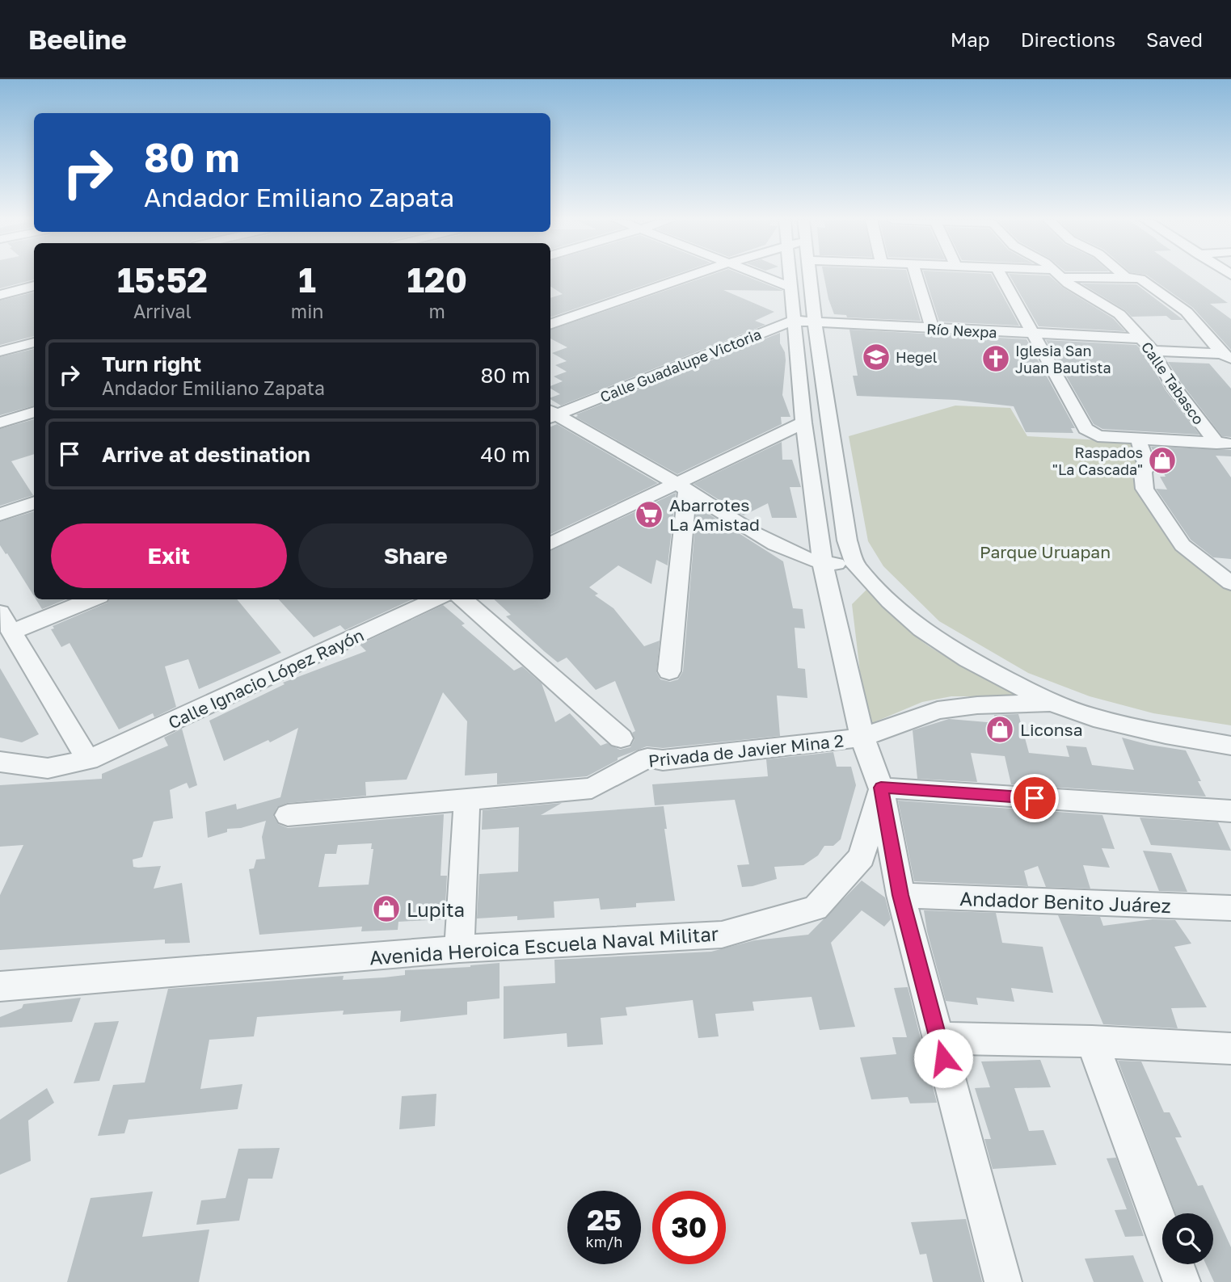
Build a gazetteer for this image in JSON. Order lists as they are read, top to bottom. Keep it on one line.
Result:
{"streets":{"street":["Río Nexpa","Calle Guadalupe Victoria","Calle Tabasco","Calle Ignacio López Rayón","Privada de Javier Mina 2","Andador Benito Juárez","Avenida Heroica Escuela Naval Militar"]},"crossings":[["Río Nexpa","Calle Guadalupe Victoria"],["Río Nexpa","Calle Tabasco"]],"parks":["Parque Uruapan"],"places":{"school or university":["Hegel"],"church":["Iglesia San Juan Bautista"],"shop":["Raspados \"La Cascada\"","Liconsa","Lupita"],"supermarket":["Abarrotes La Amistad"]},"page":{"header":"Beeline","nav":["Map","Directions","Saved"],"turn":["80 m","Andador Emiliano Zapata"],"eta":["15:52","Arrival","1","min","120","m"],"list":[{"name":"Turn right","note":"Andador Emiliano Zapata","value":"80 m"},{"name":"Arrive at destination","value":"40 m"}],"buttons":["Exit","Share"],"speed":"25 km/h","limit":"30"}}
